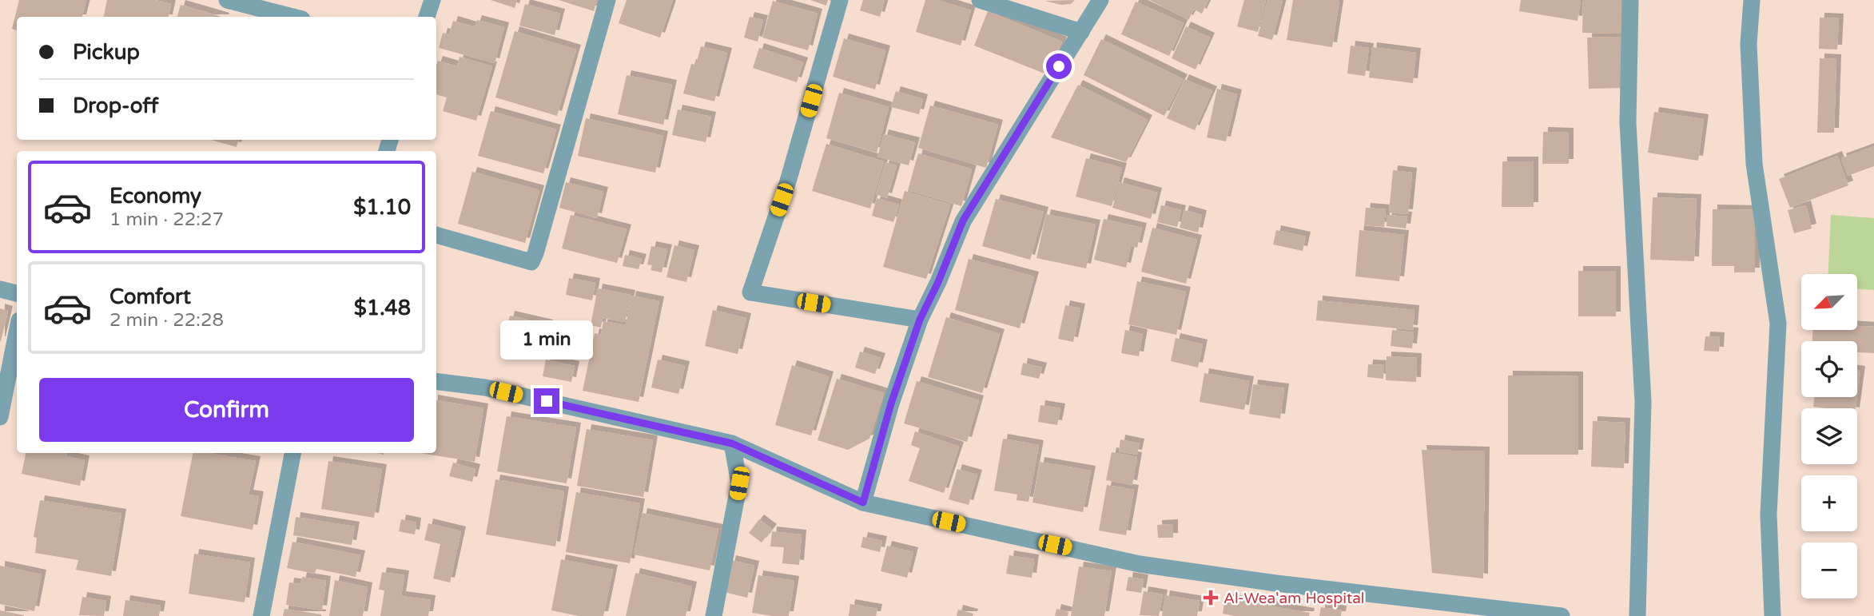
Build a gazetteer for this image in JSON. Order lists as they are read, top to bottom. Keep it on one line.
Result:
{"places":{"health":["Al-Wea'am Hospital"]},"north":"bottom left","page":{"banner":["Pickup","Drop-off"],"list":[{"name":"Economy","note":"1 min · 22:27","value":"$1.10"},{"name":"Comfort","note":"2 min · 22:28","value":"$1.48"}],"map_buttons":["+","−"],"bubble":"1 min","buttons":"Confirm"}}
